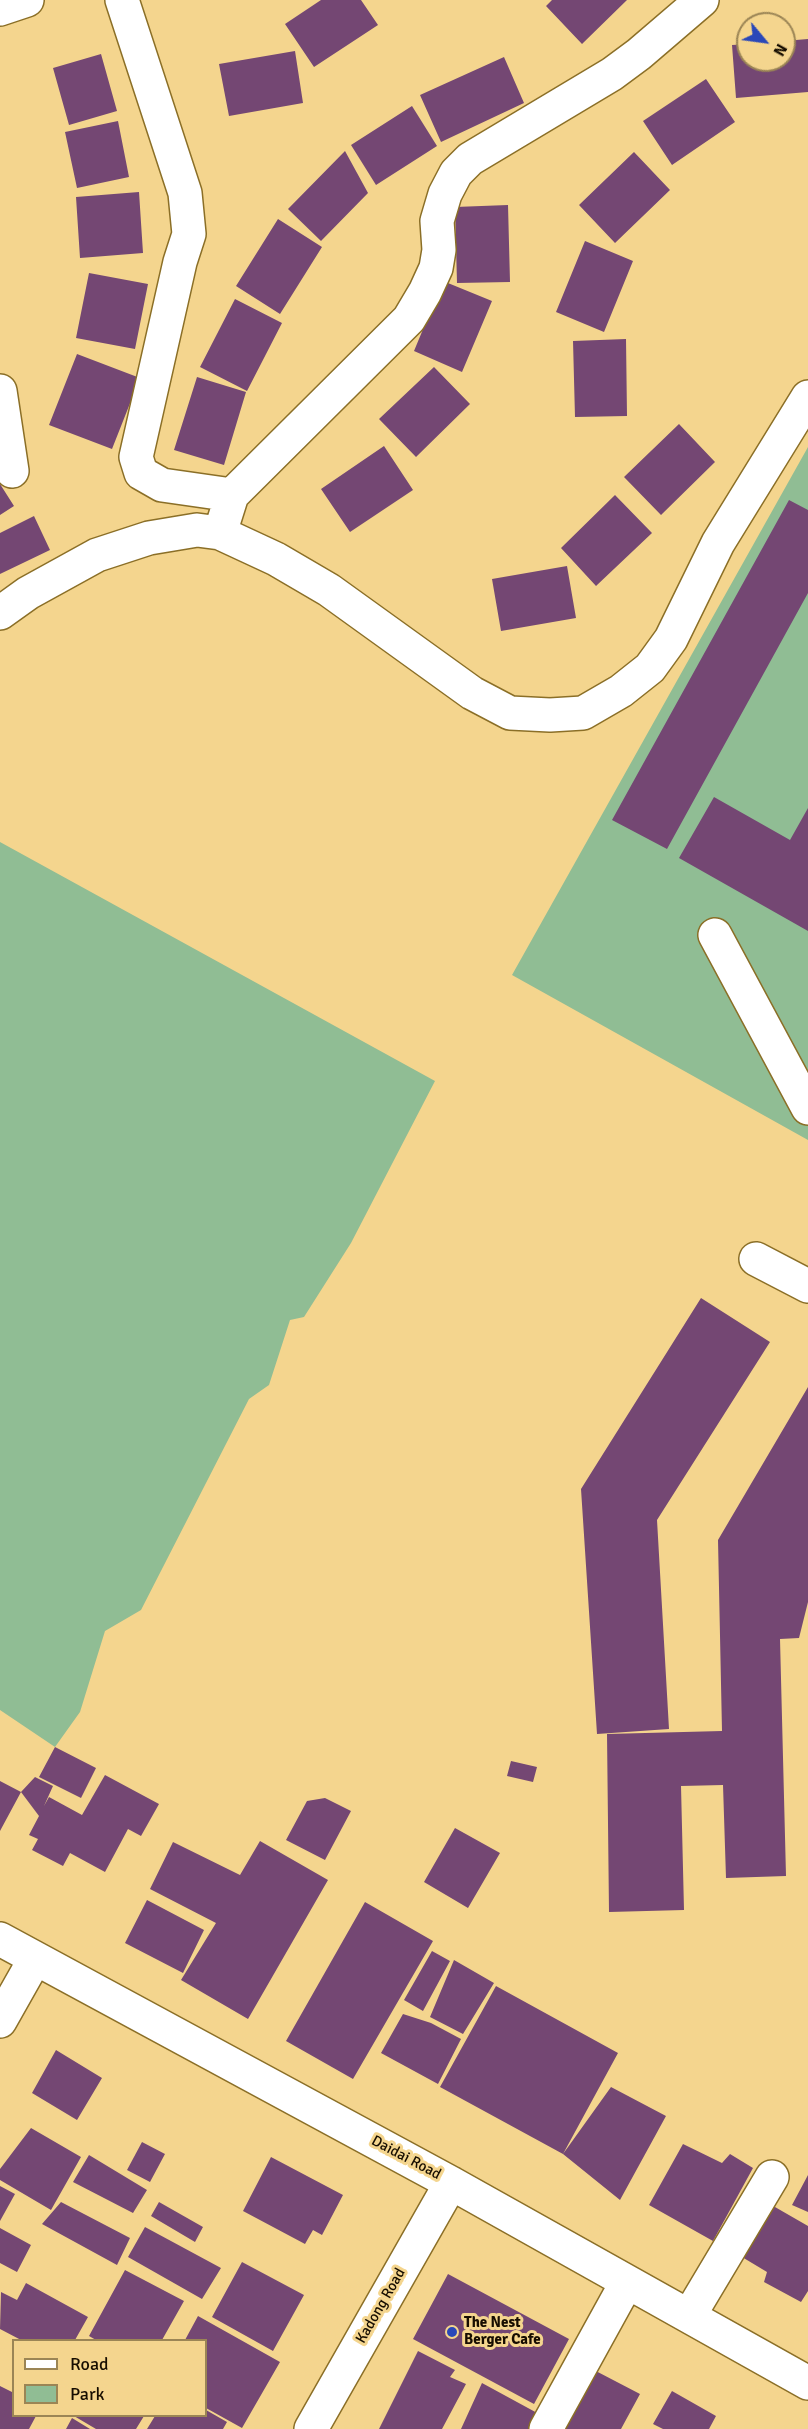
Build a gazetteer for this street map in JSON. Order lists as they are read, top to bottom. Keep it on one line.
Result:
{"streets":{"street":["Daidai Road","Kadong Road"]},"crossings":[["Daidai Road","Kadong Road"]],"places":["The Nest Berger Cafe"],"legend":["Road","Park"],"north":"bottom right"}
